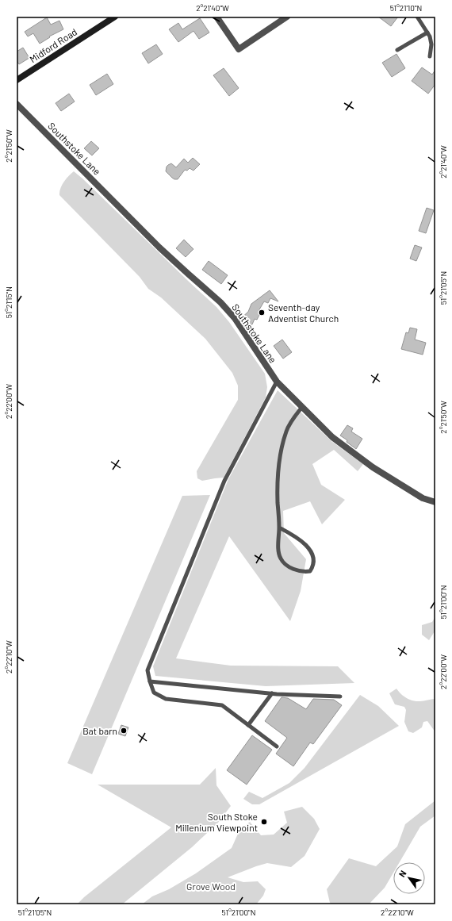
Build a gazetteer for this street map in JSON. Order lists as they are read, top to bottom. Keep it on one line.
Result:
{"streets":{"main road":["Midford Road"],"street":["Southstoke Lane"]},"parks":["Grove Wood"],"places":["Seventh-day Adventist Church","Bat barn","South Stoke Millenium Viewpoint"],"north":"top left","coordinates":["2°21'40\"W","51°21'10\"N","2°21'50\"W","51°21'05\"N","51°21'15\"N","2°22'00\"W","51°21'00\"N","2°22'10\"W"]}
